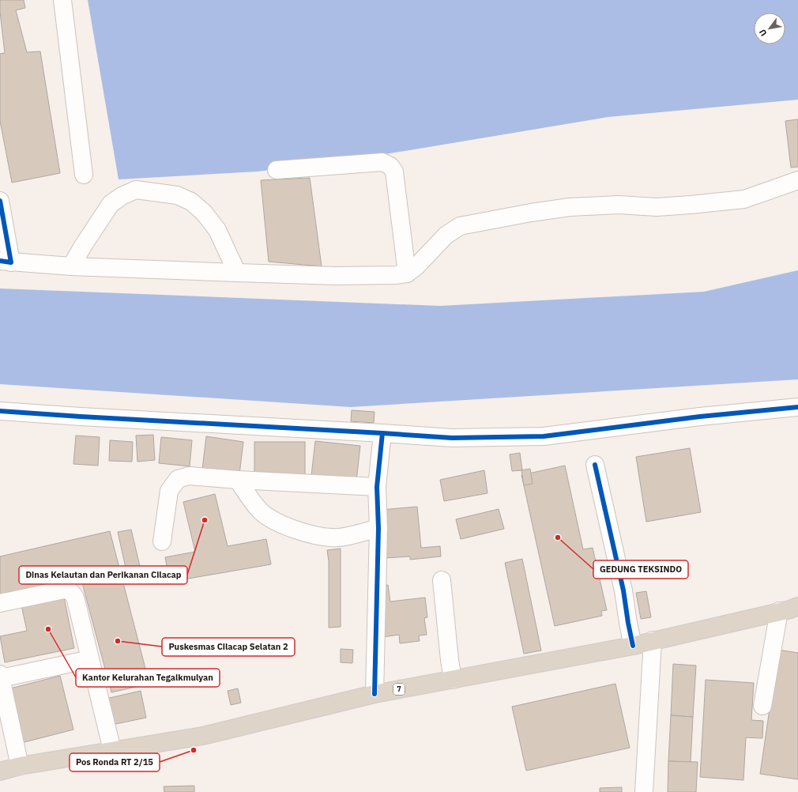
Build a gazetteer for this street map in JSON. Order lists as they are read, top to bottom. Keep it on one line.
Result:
{"streets":{"highway":["7"]},"places":["Dinas Kelautan dan Perikanan Cilacap","GEDUNG TEKSINDO","Kantor Kelurahan Tegalkmulyan","Puskesmas Cilacap Selatan 2","Pos Ronda RT 2/15"],"north":"bottom left"}
